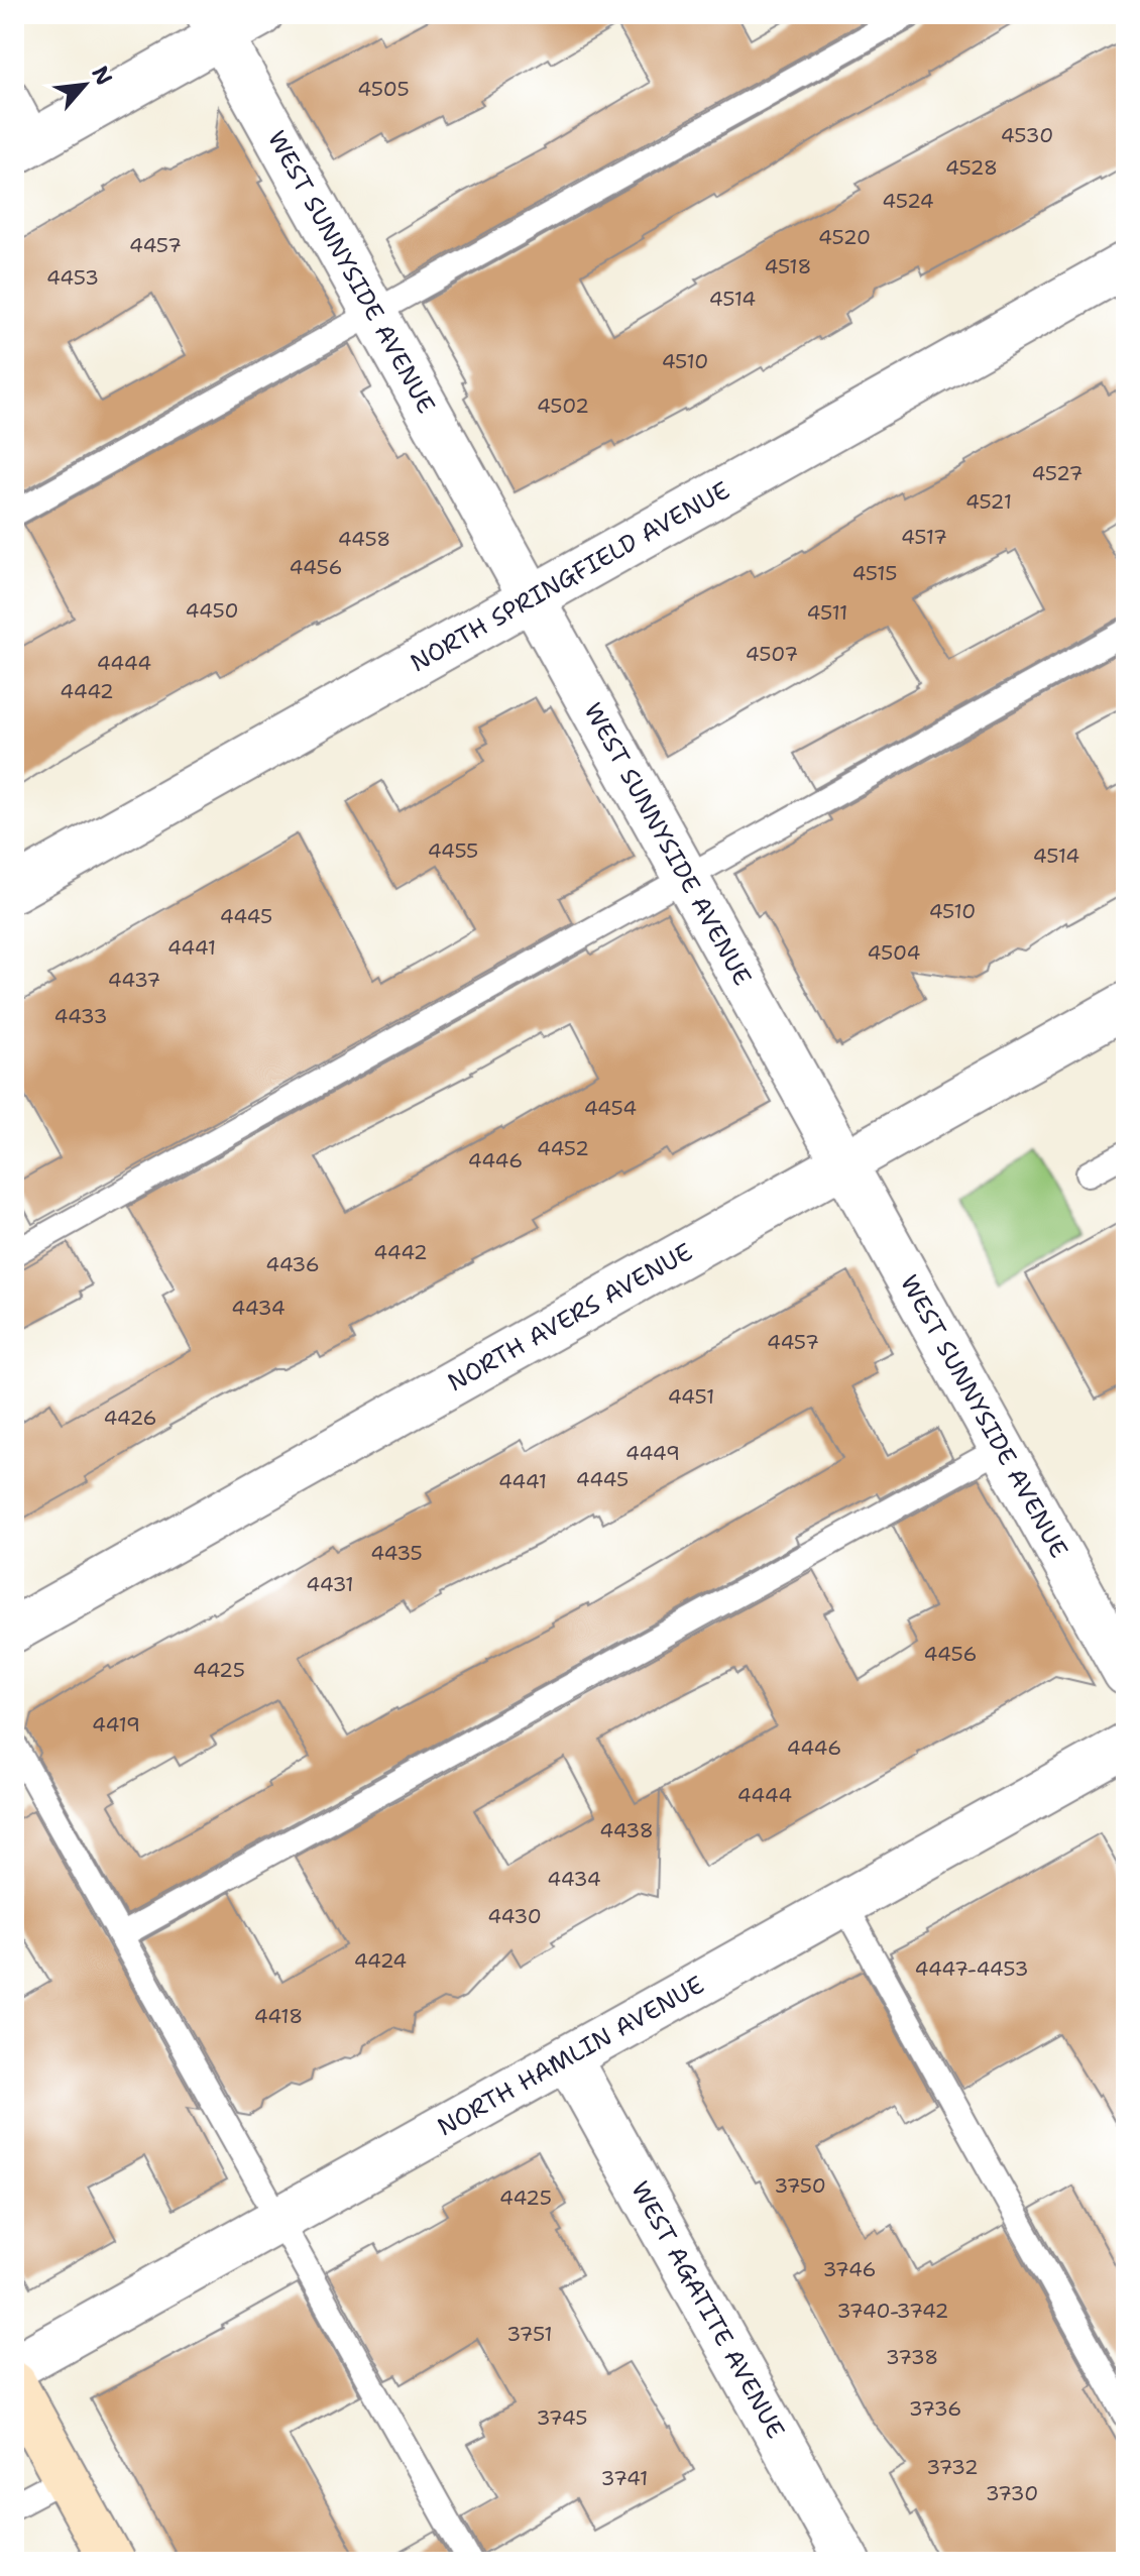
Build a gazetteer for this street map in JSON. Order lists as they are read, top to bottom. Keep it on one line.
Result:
{"streets":{"street":["WEST SUNNYSIDE AVENUE","NORTH SPRINGFIELD AVENUE","NORTH AVERS AVENUE","NORTH HAMLIN AVENUE","WEST AGATITE AVENUE"]},"crossings":[["WEST SUNNYSIDE AVENUE","NORTH SPRINGFIELD AVENUE"],["WEST SUNNYSIDE AVENUE","NORTH AVERS AVENUE"],["NORTH HAMLIN AVENUE","WEST AGATITE AVENUE"]],"house_numbers":["4505","4530","4528","4524","4520","4457","4518","4453","4514","4510","4502","4527","4521","4517","4458","4456","4515","4450","4511","4507","4444","4442","4455","4514","4510","4445","4441","4504","4437","4433","4454","4452","4446","4442","4436","4434","4457","4451","4426","4449","4445","4441","4435","4431","4456","4425","4419","4446","4444","4438","4434","4430","4424","4447-4453","4418","3750","4425","3746","3740-3742","3751","3738","3736","3745","3732","3741","3730"],"north":"top right"}
